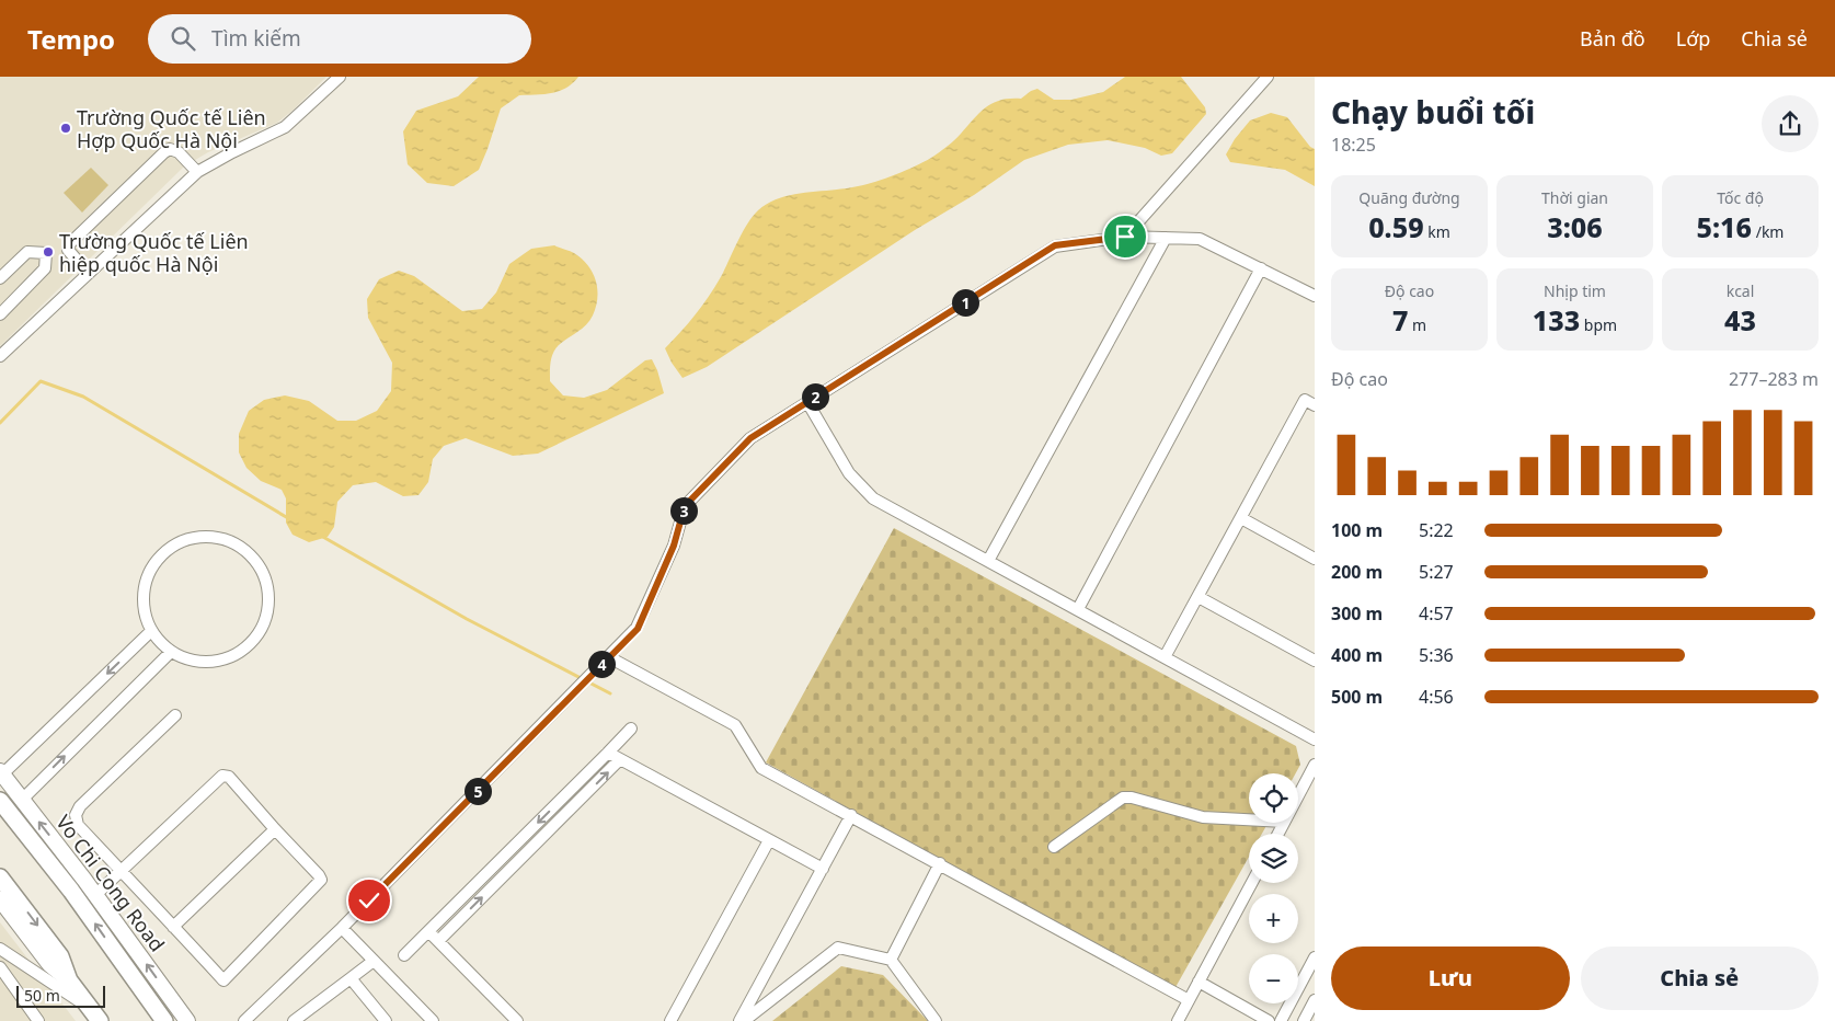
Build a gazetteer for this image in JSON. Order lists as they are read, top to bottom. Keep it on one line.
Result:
{"streets":{"highway":["Vo Chi Cong Road"]},"one_way":["Vo Chi Cong Road"],"places":["Trường Quốc tế Liên Hợp Quốc Hà Nội","Trường Quốc tế Liên hiệp quốc Hà Nội"],"scale_bar":"50 m","page":{"header":"Tempo","search":"Tìm kiếm","nav":["Bản đồ","Lớp","Chia sẻ"],"heading":["Chạy buổi tối","18:25"],"stats":[["Quãng đường","0.59 km"],["Thời gian","3:06"],["Tốc độ","5:16 /km"],["Độ cao","7 m"],["Nhịp tim","133 bpm"],["kcal","43"]],"pins":["1","2","3","4","5"],"chart":["Độ cao","277–283 m"],"list":[{"name":"100 m","note":"5:22"},{"name":"200 m","note":"5:27"},{"name":"300 m","note":"4:57"},{"name":"400 m","note":"5:36"},{"name":"500 m","note":"4:56"}],"map_buttons":["+","−"],"buttons":["Lưu","Chia sẻ"],"scale":"50 m"}}
